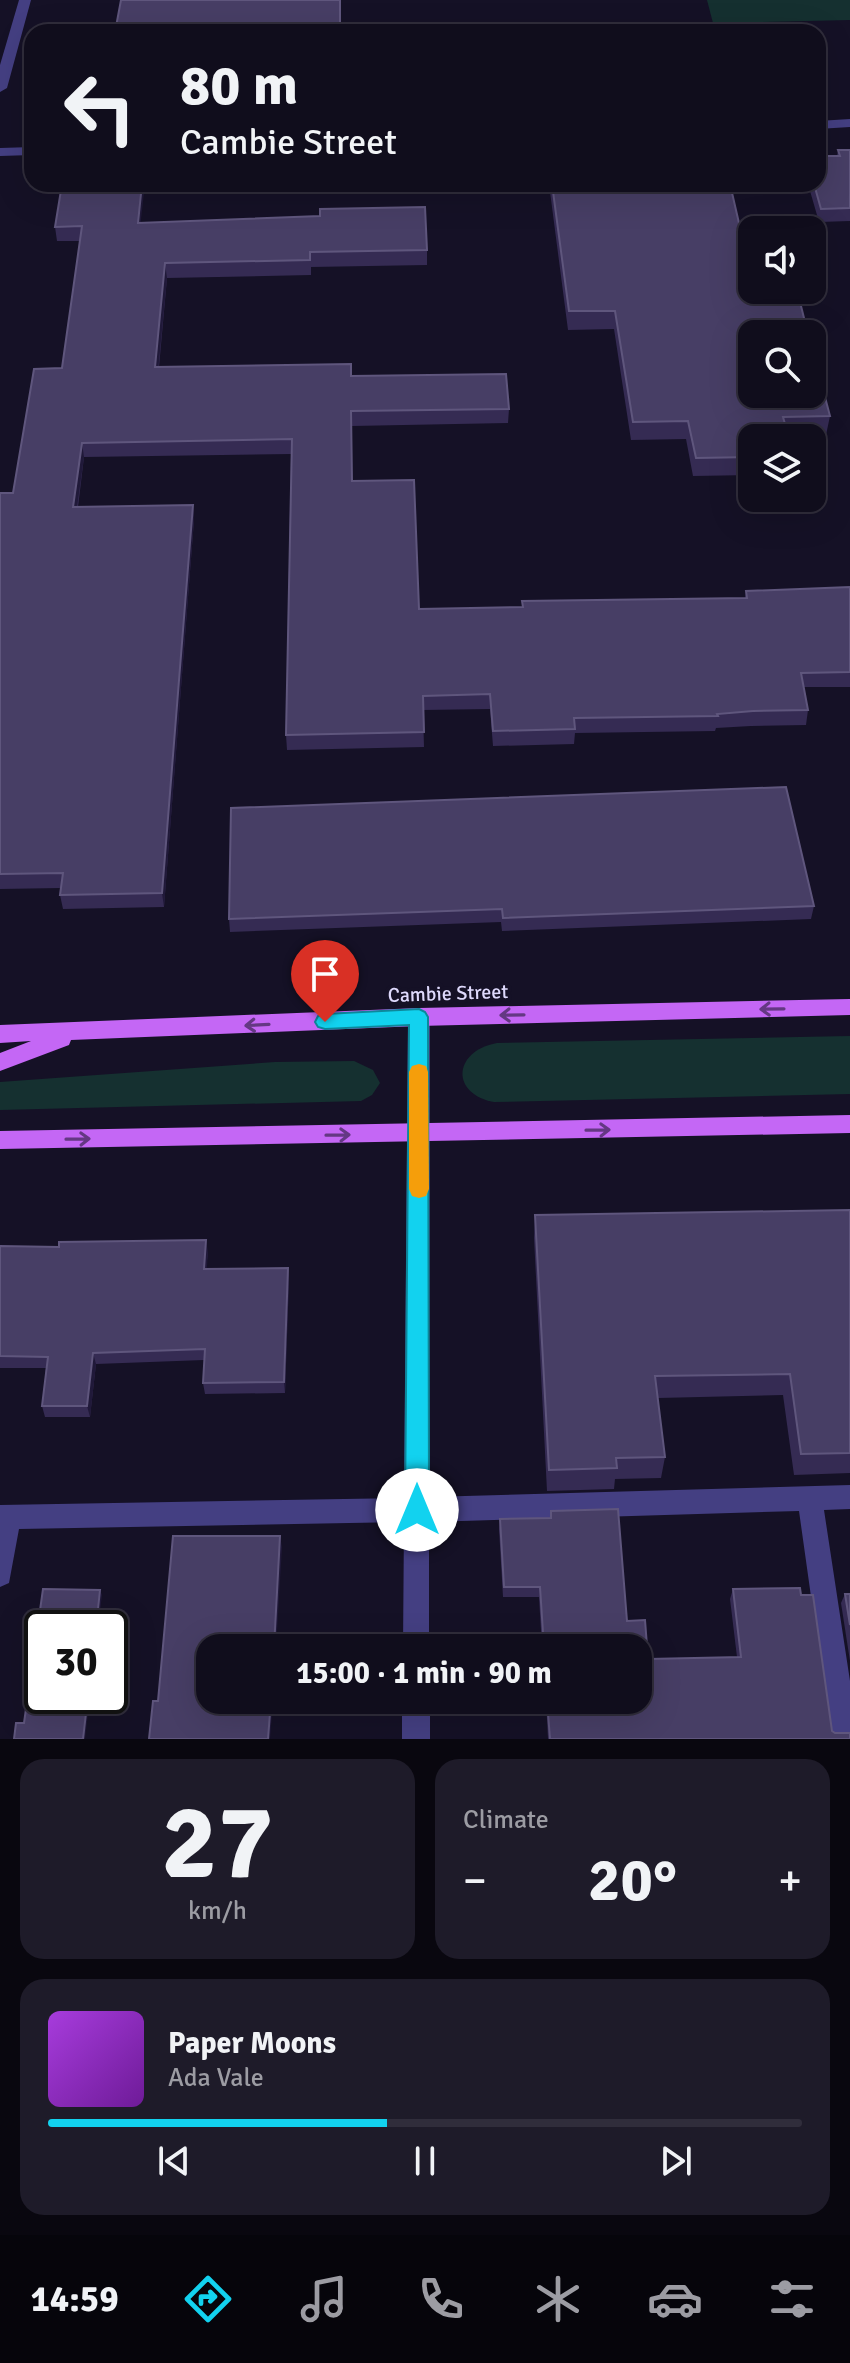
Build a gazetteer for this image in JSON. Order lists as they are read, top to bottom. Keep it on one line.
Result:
{"streets":{"main road":["Cambie Street"]},"page":{"turn":["80 m","Cambie Street"],"limit":"30","trip":"15:00 · 1 min · 90 m","tile":[["27","km/h"],"Climate"],"heat":["−","20°","+"],"song":["Paper Moons","Ada Vale"],"tabs":"14:59"}}
